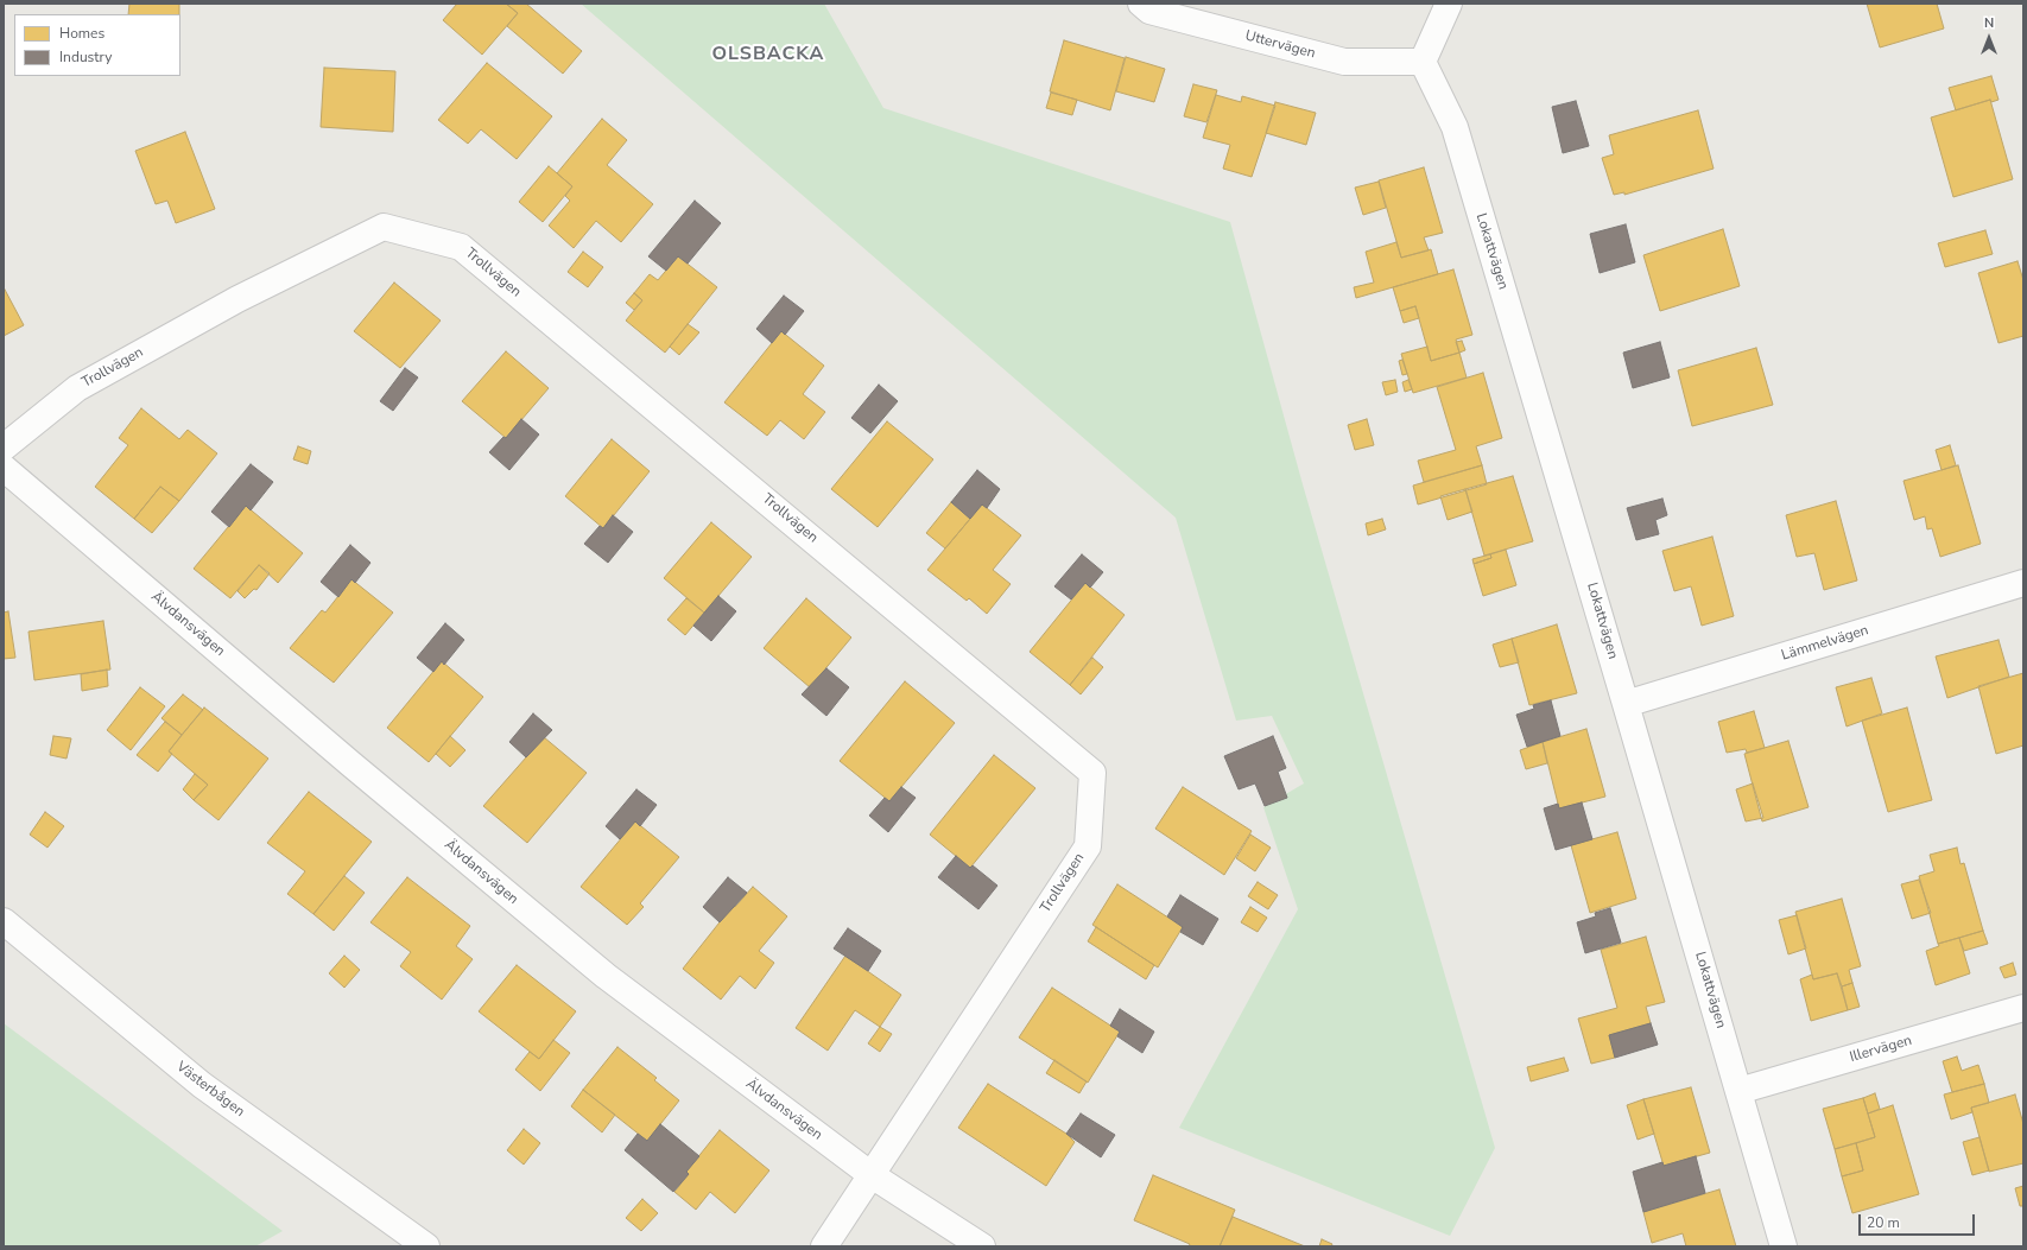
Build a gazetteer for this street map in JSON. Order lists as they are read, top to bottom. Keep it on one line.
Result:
{"streets":{"street":["Uttervägen","Lokattvägen","Trollvägen","Älvdansvägen","Lämmelvägen","Illervägen","Västerbågen"]},"crossings":[["Uttervägen","Lokattvägen"],["Lokattvägen","Lämmelvägen"],["Lokattvägen","Illervägen"],["Trollvägen","Älvdansvägen"]],"districts":["OLSBACKA"],"legend":["Homes","Industry"],"scale_bar":"20 m","north":"top"}
